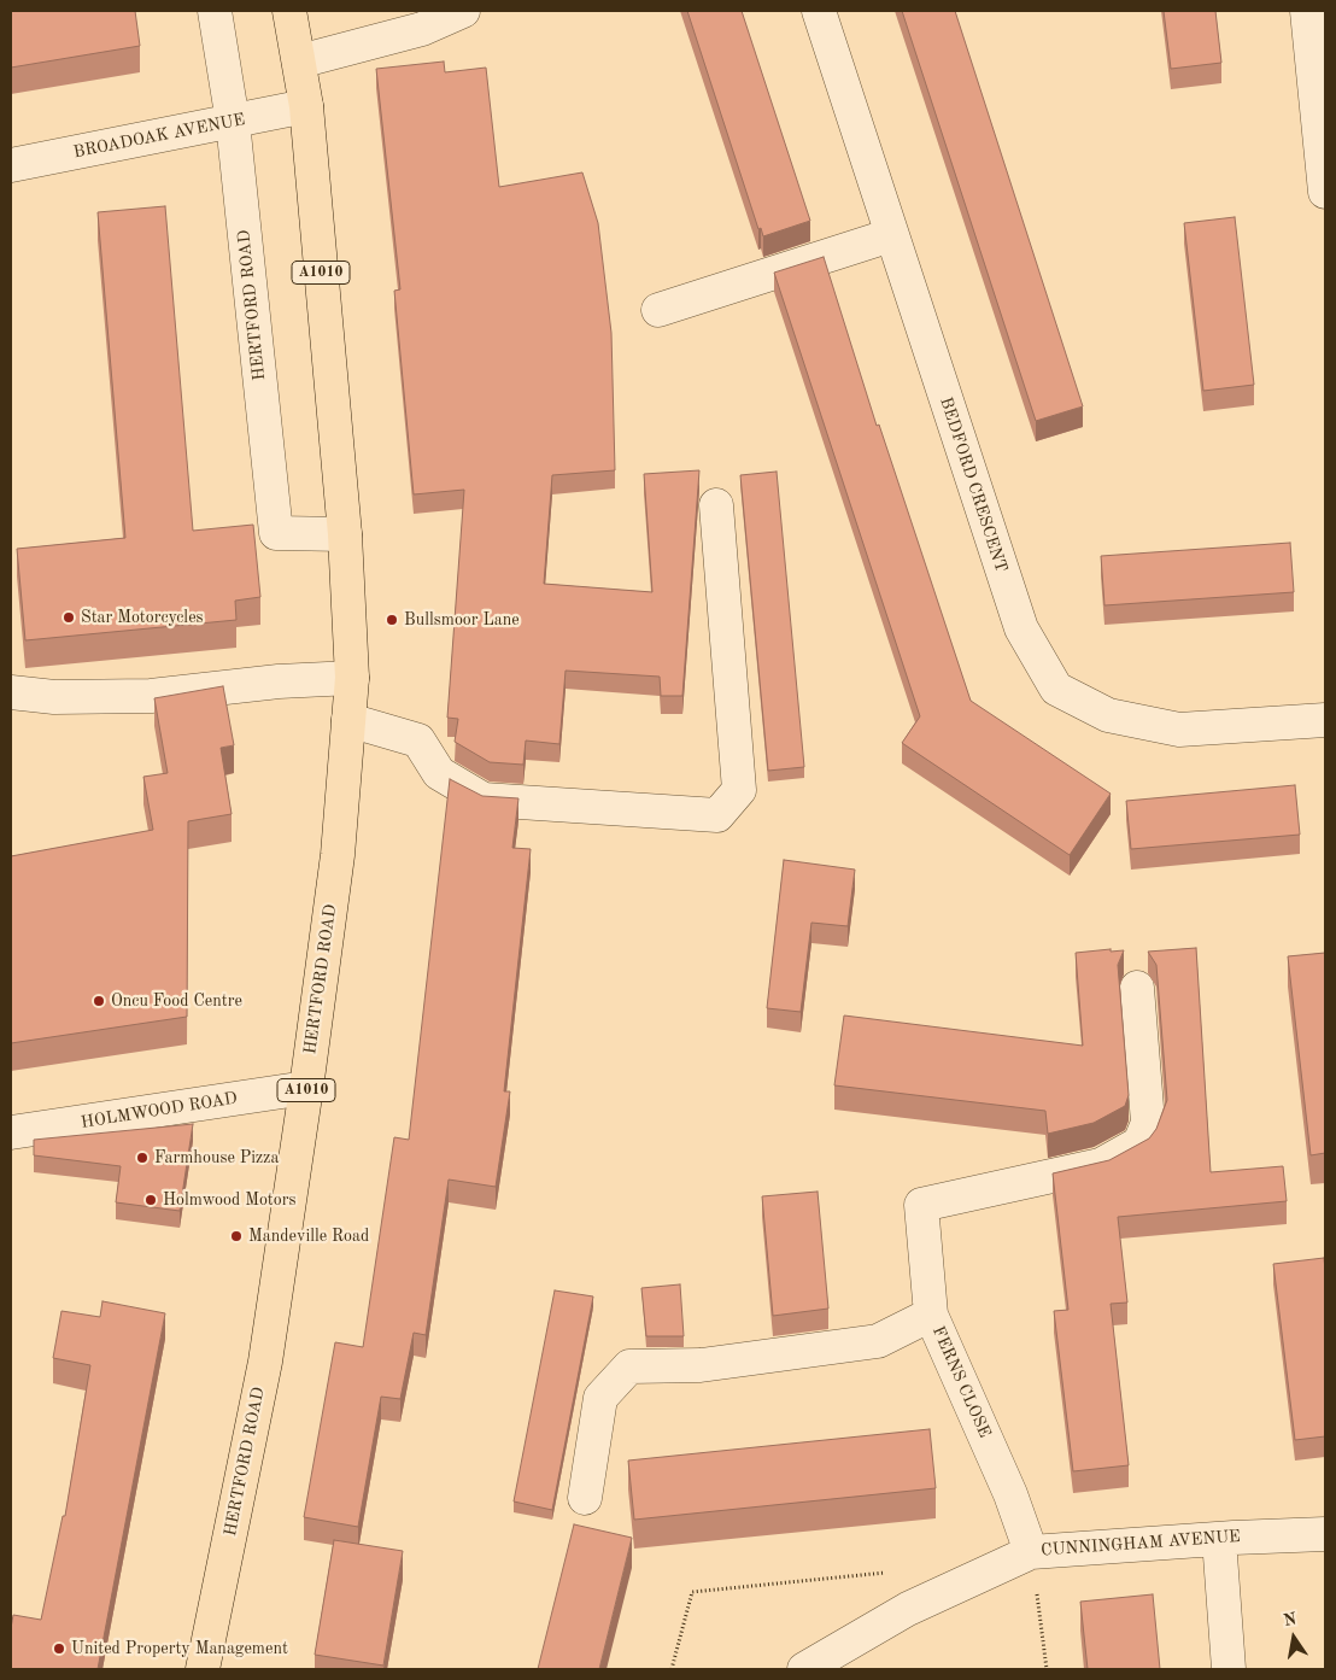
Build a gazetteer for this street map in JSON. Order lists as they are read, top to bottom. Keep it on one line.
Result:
{"streets":{"main road":["A1010","HERTFORD ROAD"],"street":["BROADOAK AVENUE","BEDFORD CRESCENT","HOLMWOOD ROAD","FERNS CLOSE","CUNNINGHAM AVENUE"]},"crossings":[["BROADOAK AVENUE","HERTFORD ROAD"],["HERTFORD ROAD","HOLMWOOD ROAD"],["FERNS CLOSE","CUNNINGHAM AVENUE"]],"places":["Star Motorcycles","Bullsmoor Lane","Oncu Food Centre","Farmhouse Pizza","Holmwood Motors","Mandeville Road","United Property Management"],"north":"top"}
